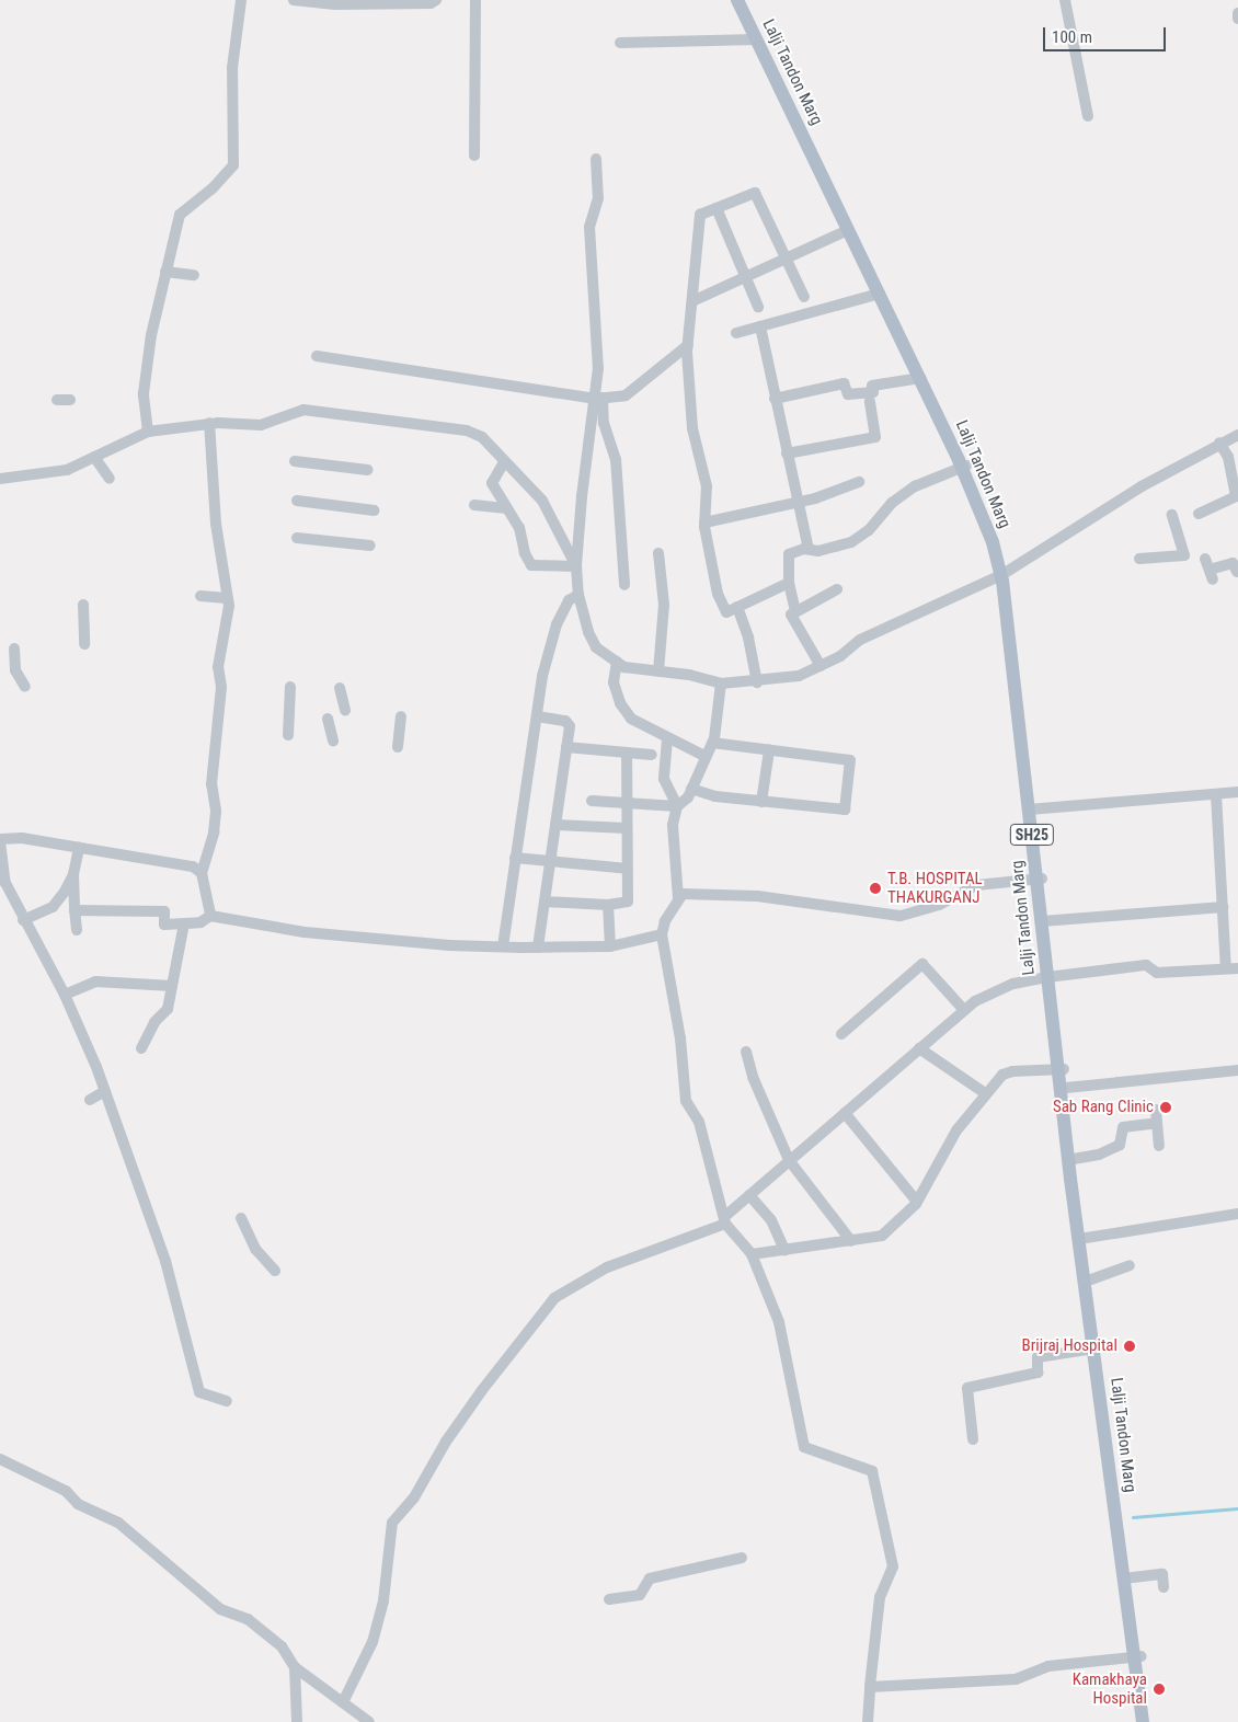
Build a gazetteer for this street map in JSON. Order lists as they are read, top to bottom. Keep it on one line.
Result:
{"streets":{"main road":["Lalji Tandon Marg","SH25"]},"places":["T.B. HOSPITAL THAKURGANJ","Sab Rang Clinic","Brijraj Hospital","Kamakhaya Hospital"],"scale_bar":"100 m"}
